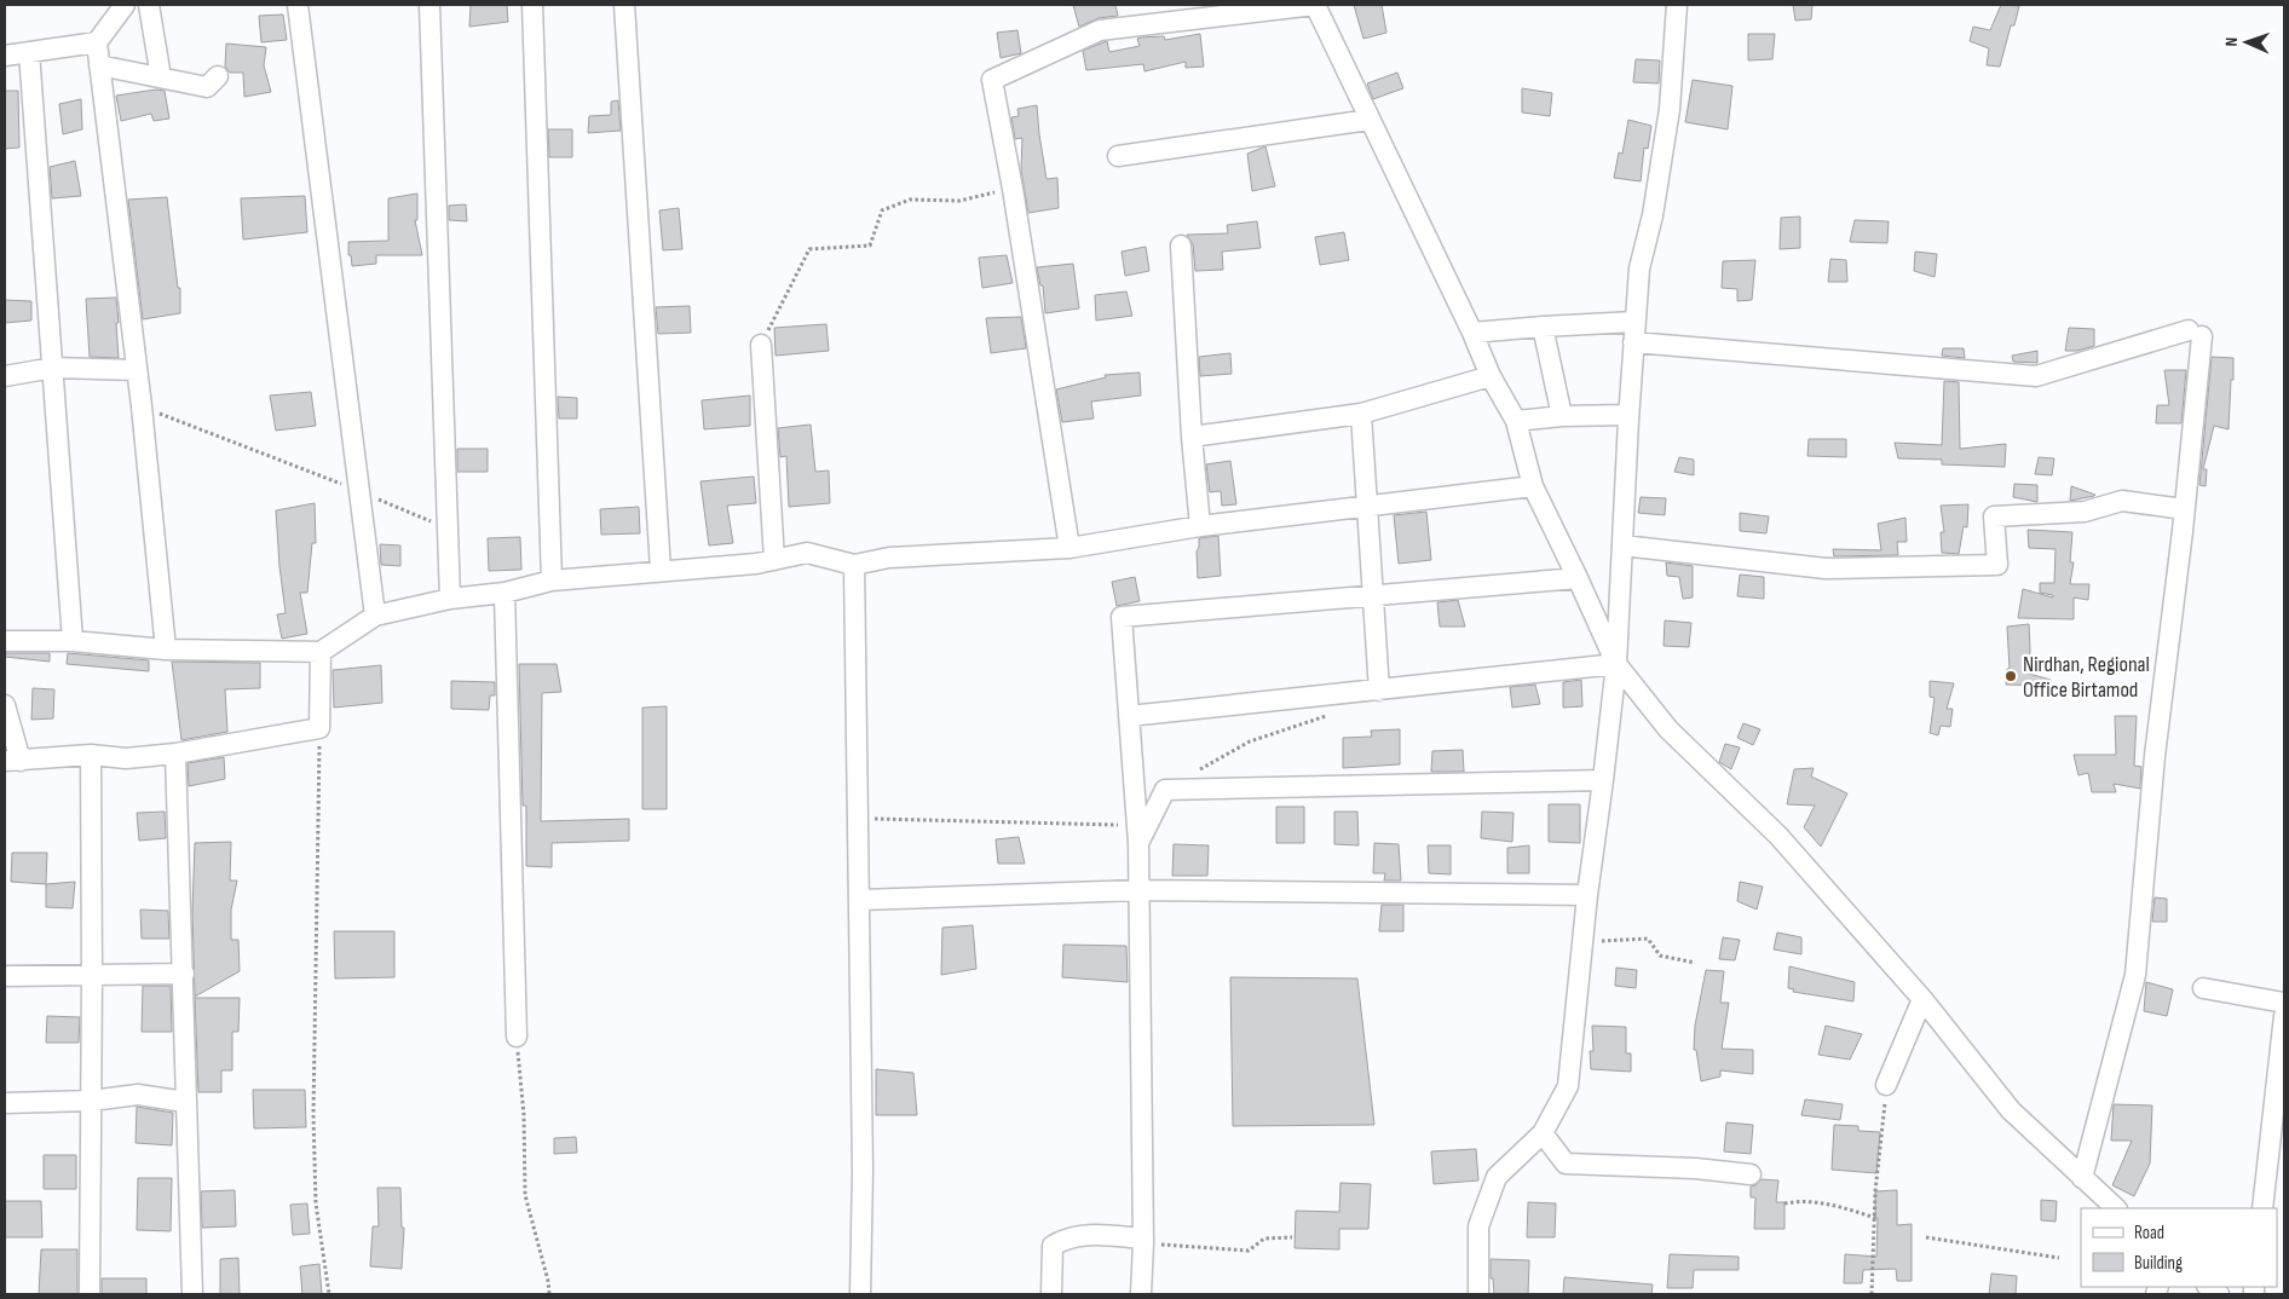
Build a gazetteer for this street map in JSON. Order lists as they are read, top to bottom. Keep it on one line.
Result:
{"places":["Nirdhan, Regional Office Birtamod"],"legend":["Road","Building"],"north":"left"}
